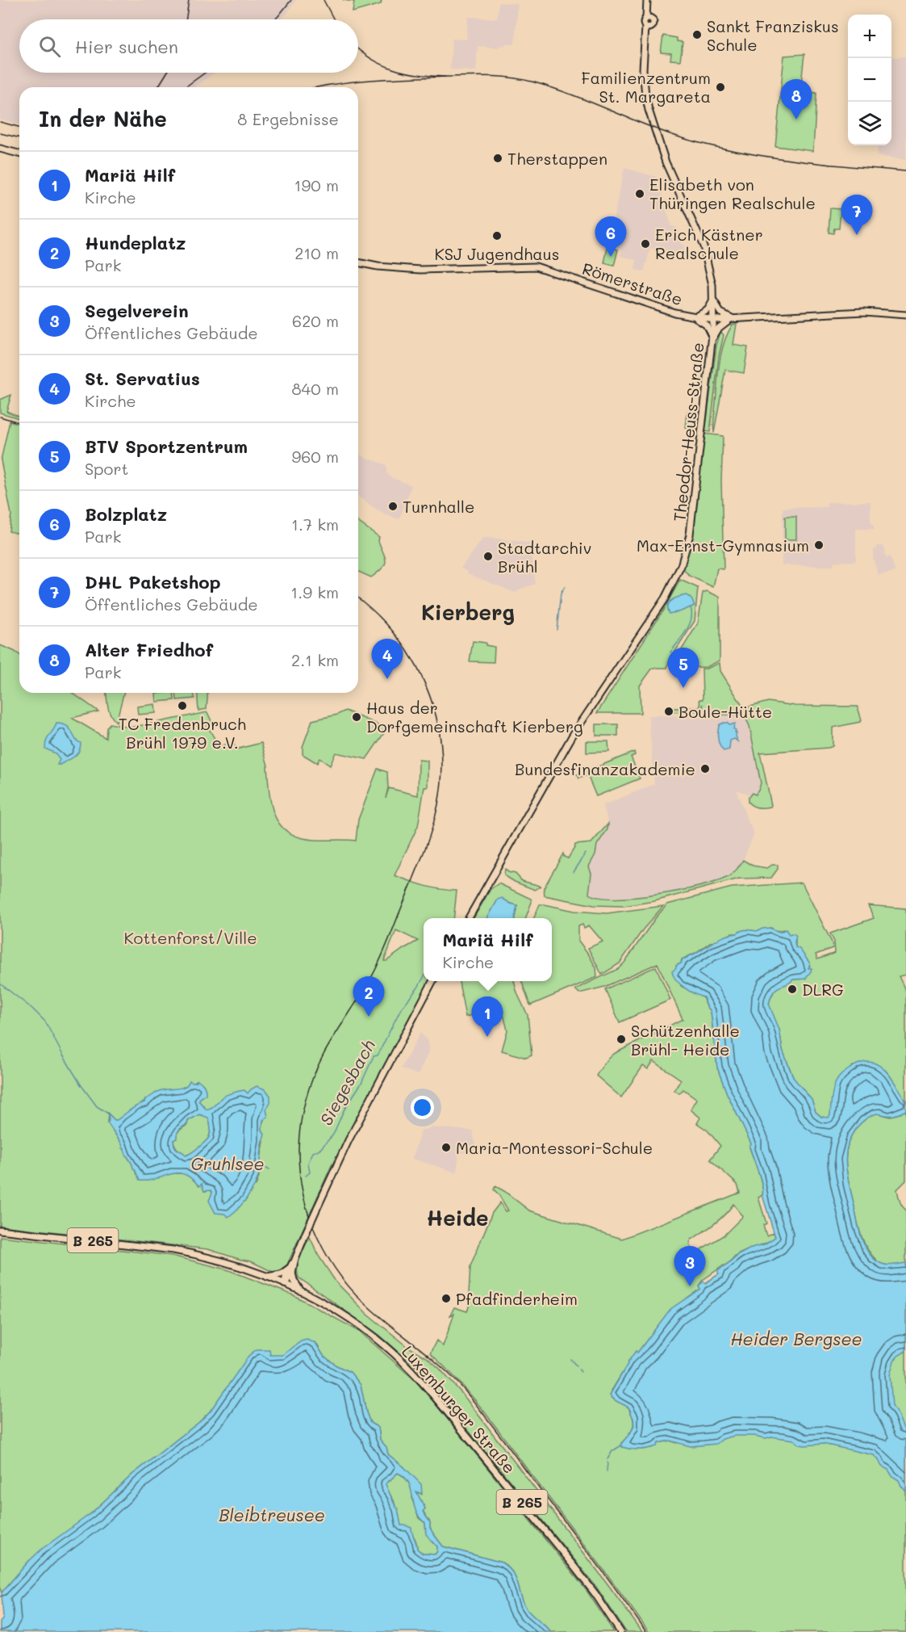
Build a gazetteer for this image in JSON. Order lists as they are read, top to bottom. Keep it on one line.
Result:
{"streets":{"main road":["Römerstraße","Theodor-Heuss-Straße","B 265","Luxemburger Straße"]},"crossings":[["Römerstraße","Theodor-Heuss-Straße"]],"districts":["Kierberg","Heide"],"water":["Siegesbach","Gruhlsee","Heider Bergsee","Bleibtreusee"],"parks":["Kottenforst/Ville"],"places":["Sankt Franziskus Schule","Familienzentrum St. Margareta","Therstappen","Elisabeth von Thüringen Realschule","KSJ Jugendhaus","Erich Kästner Realschule","Turnhalle","Max-Ernst-Gymnasium","Stadtarchiv Brühl","TC Fredenbruch Brühl 1979 e.V.","Boule-Hütte","Haus der Dorfgemeinschaft Kierberg","Bundesfinanzakademie","DLRG","Schützenhalle Brühl- Heide","Maria-Montessori-Schule","Pfadfinderheim"],"page":{"map_buttons":["+","−"],"search":"Hier suchen","pins":["8","7","6","4","5","2","1","3"],"heading":["In der Nähe","8 Ergebnisse"],"list":[{"mark":"1","name":"Mariä Hilf","note":"Kirche","value":"190 m"},{"mark":"2","name":"Hundeplatz","note":"Park","value":"210 m"},{"mark":"3","name":"Segelverein","note":"Öffentliches Gebäude","value":"620 m"},{"mark":"4","name":"St. Servatius","note":"Kirche","value":"840 m"},{"mark":"5","name":"BTV Sportzentrum","note":"Sport","value":"960 m"},{"mark":"6","name":"Bolzplatz","note":"Park","value":"1.7 km"},{"mark":"7","name":"DHL Paketshop","note":"Öffentliches Gebäude","value":"1.9 km"},{"mark":"8","name":"Alter Friedhof","note":"Park","value":"2.1 km"}],"popup":["Mariä Hilf","Kirche"]}}
